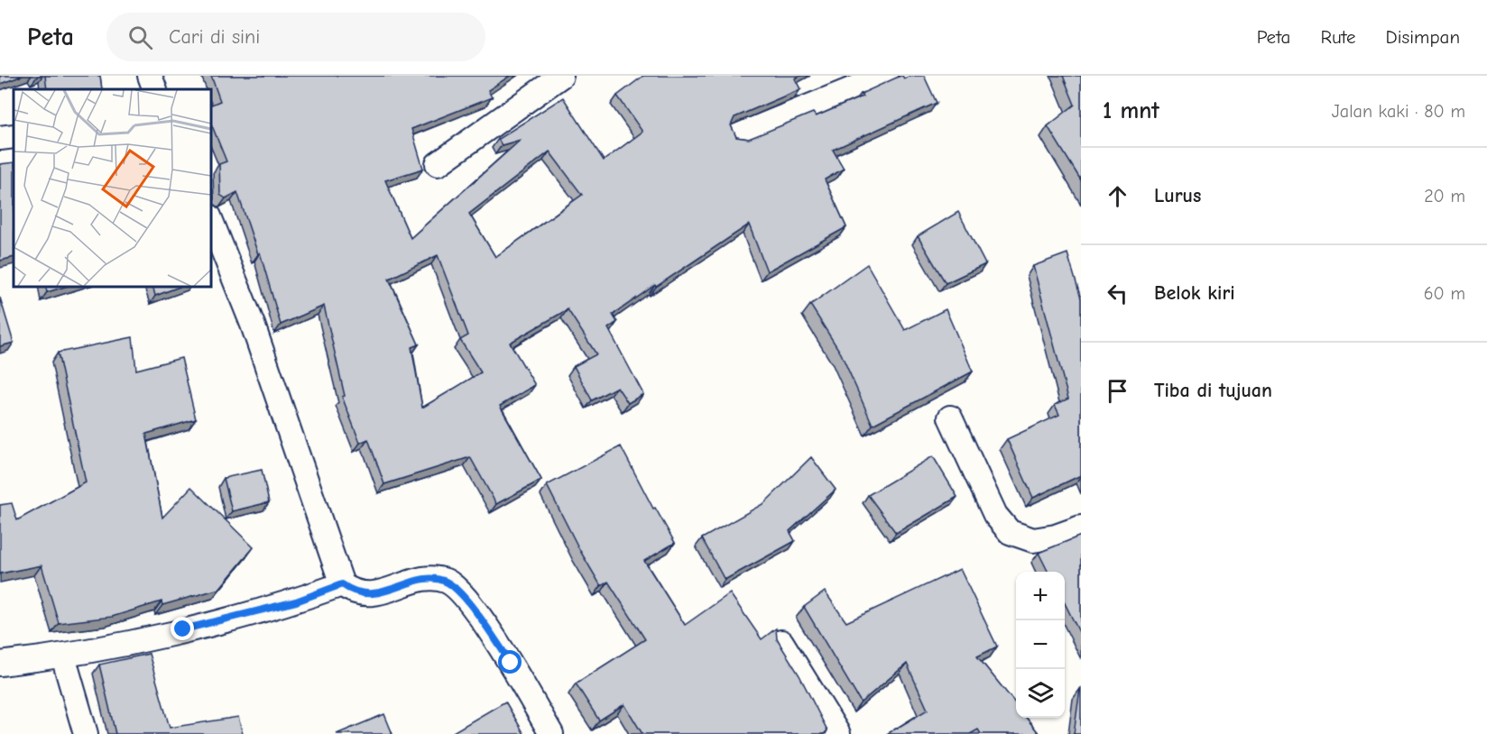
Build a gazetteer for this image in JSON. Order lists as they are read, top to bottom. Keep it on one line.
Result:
{"page":{"header":"Peta","search":"Cari di sini","nav":["Peta","Rute","Disimpan"],"heading":["1 mnt","Jalan kaki · 80 m"],"list":[["Lurus","20 m"],["Belok kiri","60 m"],"Tiba di tujuan"],"map_buttons":["+","−"]}}
